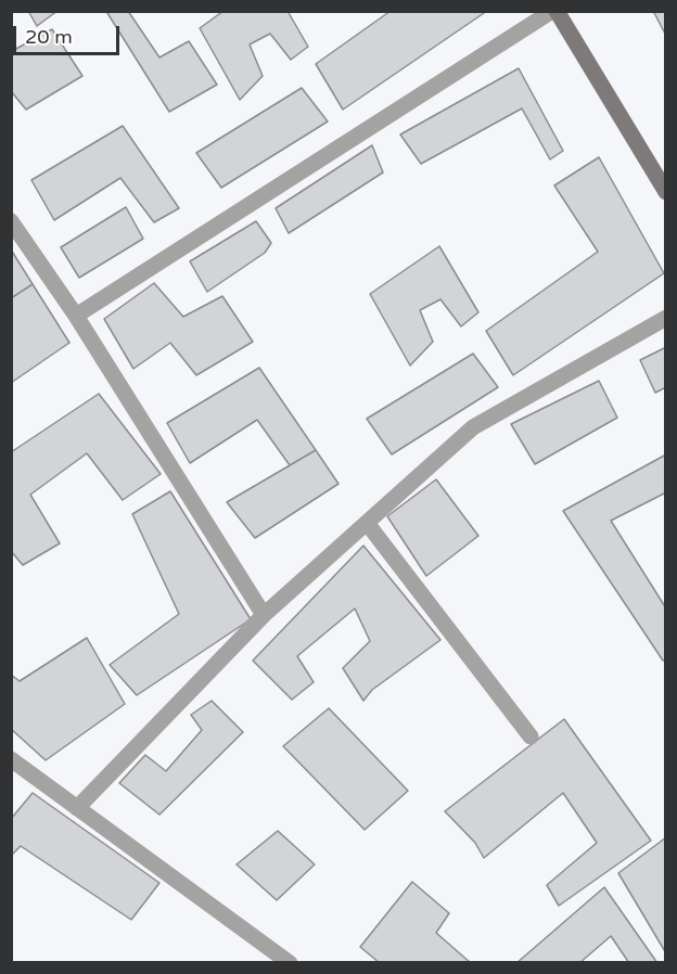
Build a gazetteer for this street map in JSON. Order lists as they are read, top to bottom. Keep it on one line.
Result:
{"scale_bar":"20 m"}
